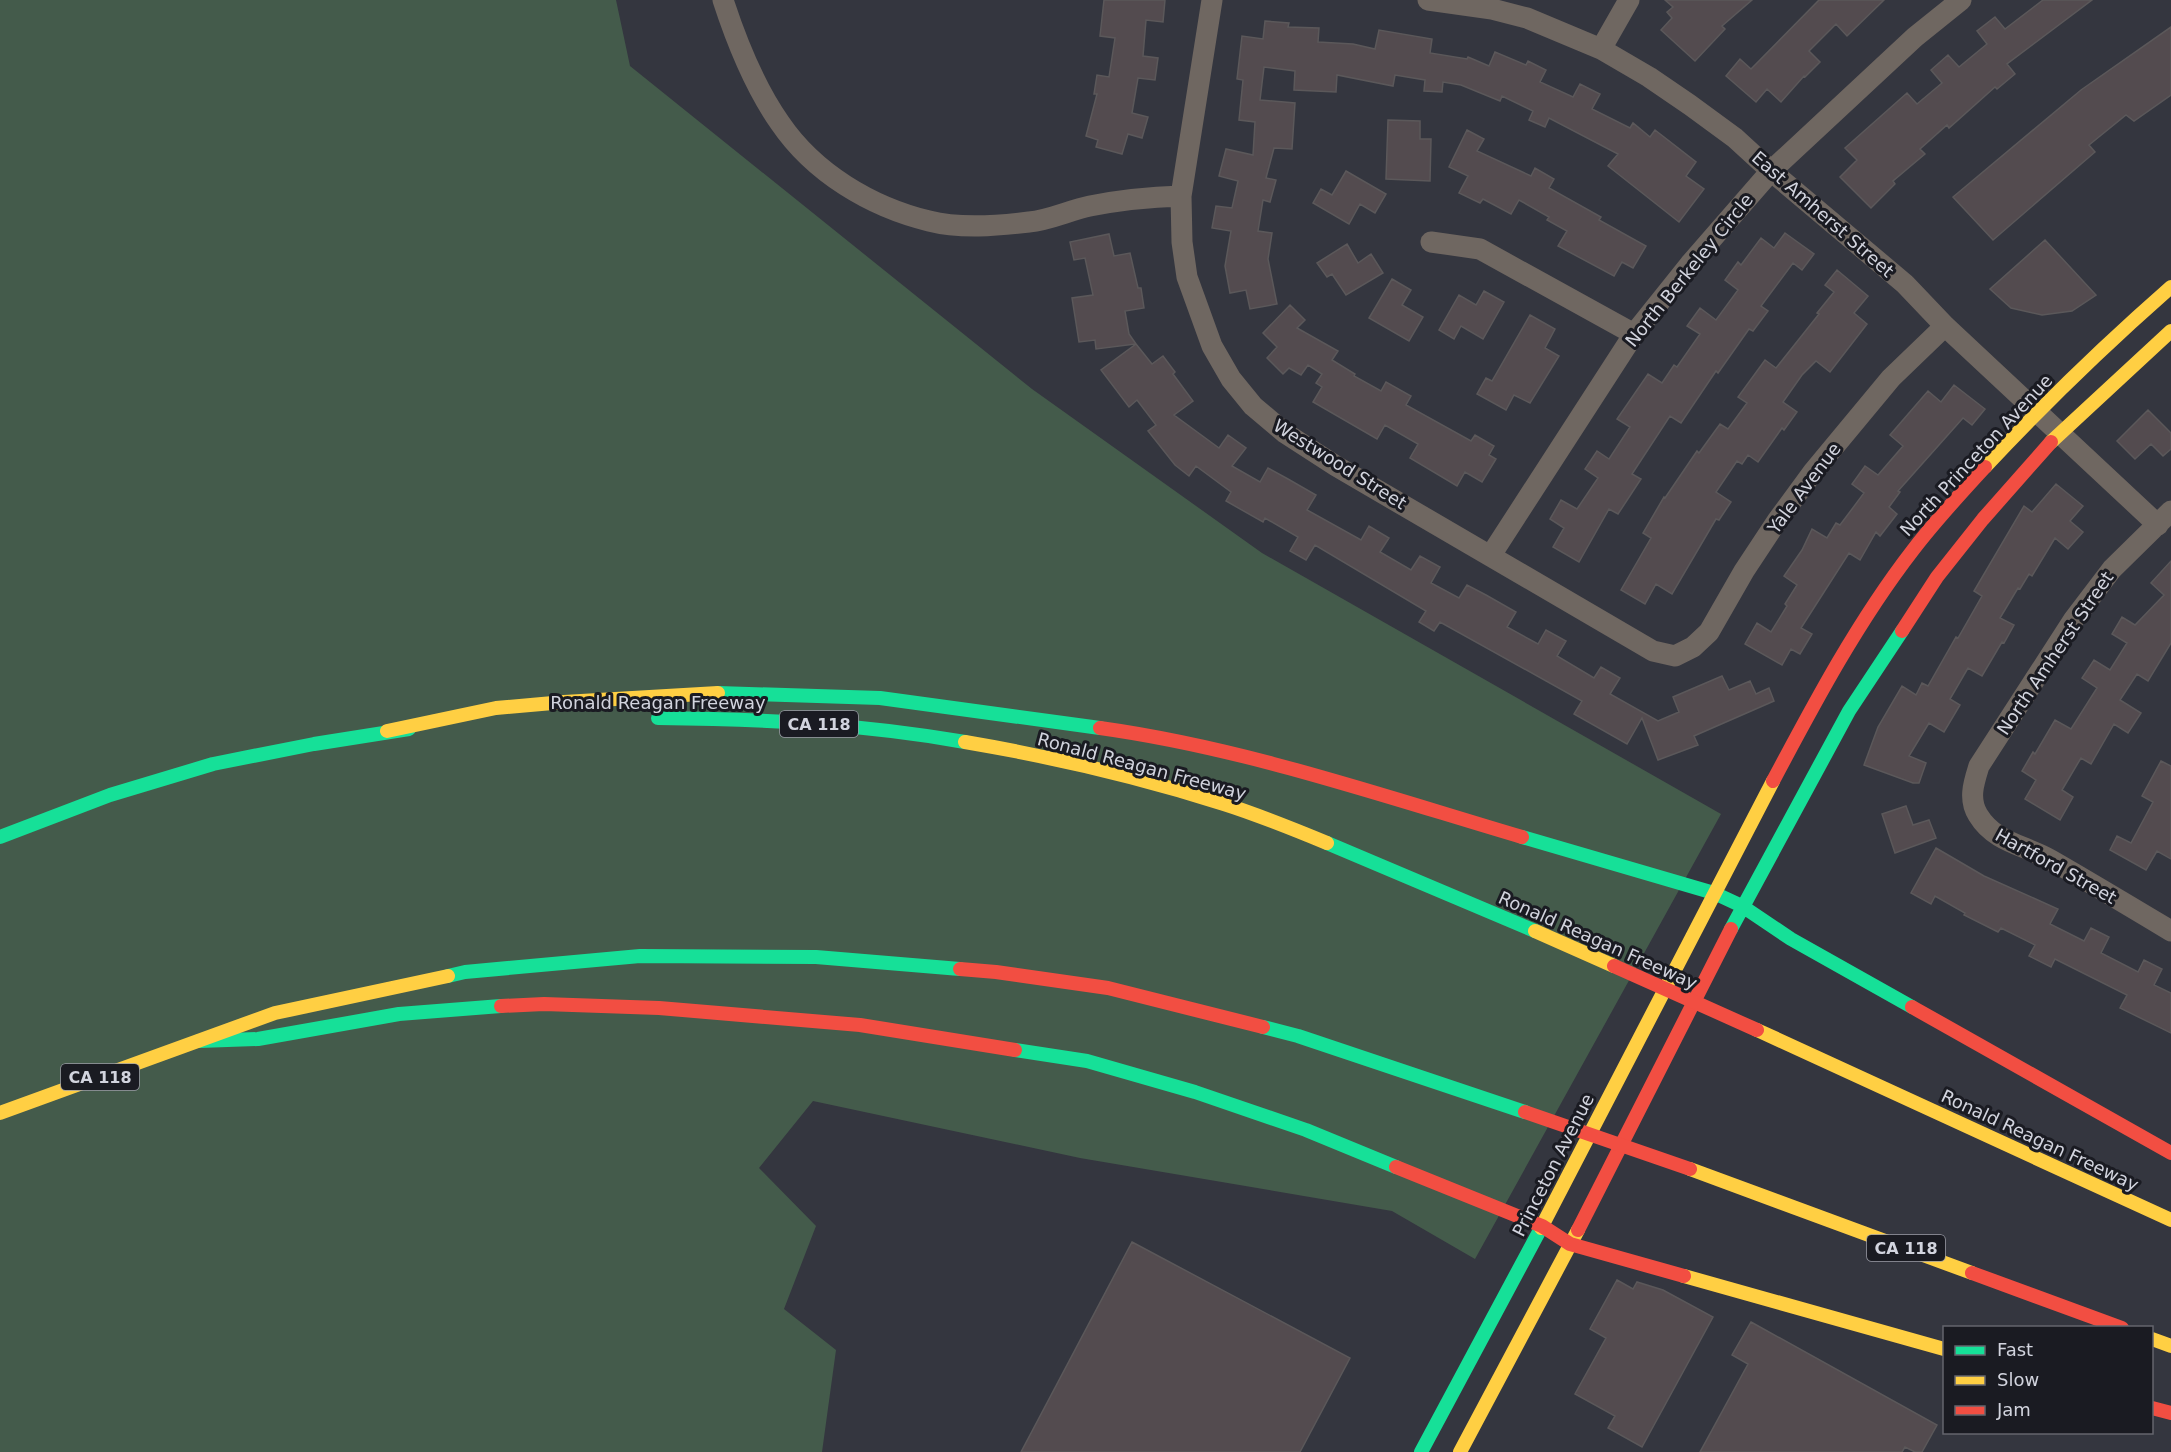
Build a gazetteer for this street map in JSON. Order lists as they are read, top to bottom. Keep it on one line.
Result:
{"streets":{"main road":["North Princeton Avenue","Ronald Reagan Freeway","CA 118","Princeton Avenue"],"street":["East Amherst Street","North Berkeley Circle","Westwood Street","Yale Avenue","North Amherst Street","Hartford Street"]},"crossings":[["East Amherst Street","North Berkeley Circle"],["East Amherst Street","North Princeton Avenue"],["East Amherst Street","Yale Avenue"],["East Amherst Street","North Amherst Street"],["North Berkeley Circle","Westwood Street"],["North Princeton Avenue","Princeton Avenue"],["Westwood Street","Yale Avenue"],["North Amherst Street","Hartford Street"]],"legend":["Fast","Slow","Jam"]}
